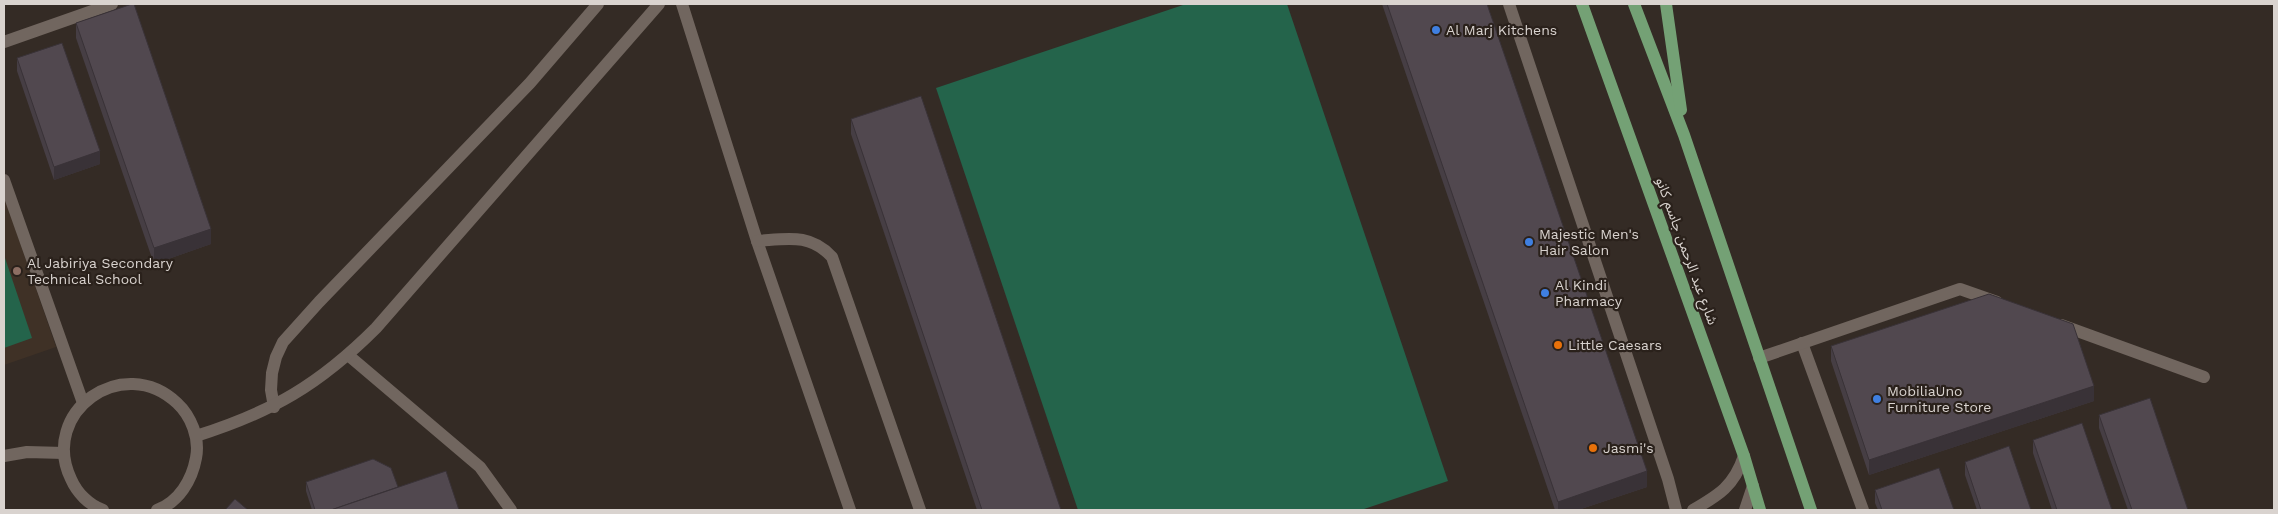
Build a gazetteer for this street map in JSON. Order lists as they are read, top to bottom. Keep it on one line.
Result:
{"streets":{"main road":["شارع عبد الرحمن جاسم كانو"]},"places":["Al Marj Kitchens","Majestic Men's Hair Salon","Al Jabiriya Secondary Technical School","Al Kindi Pharmacy","Little Caesars","MobiliaUno Furniture Store","Jasmi's"]}
